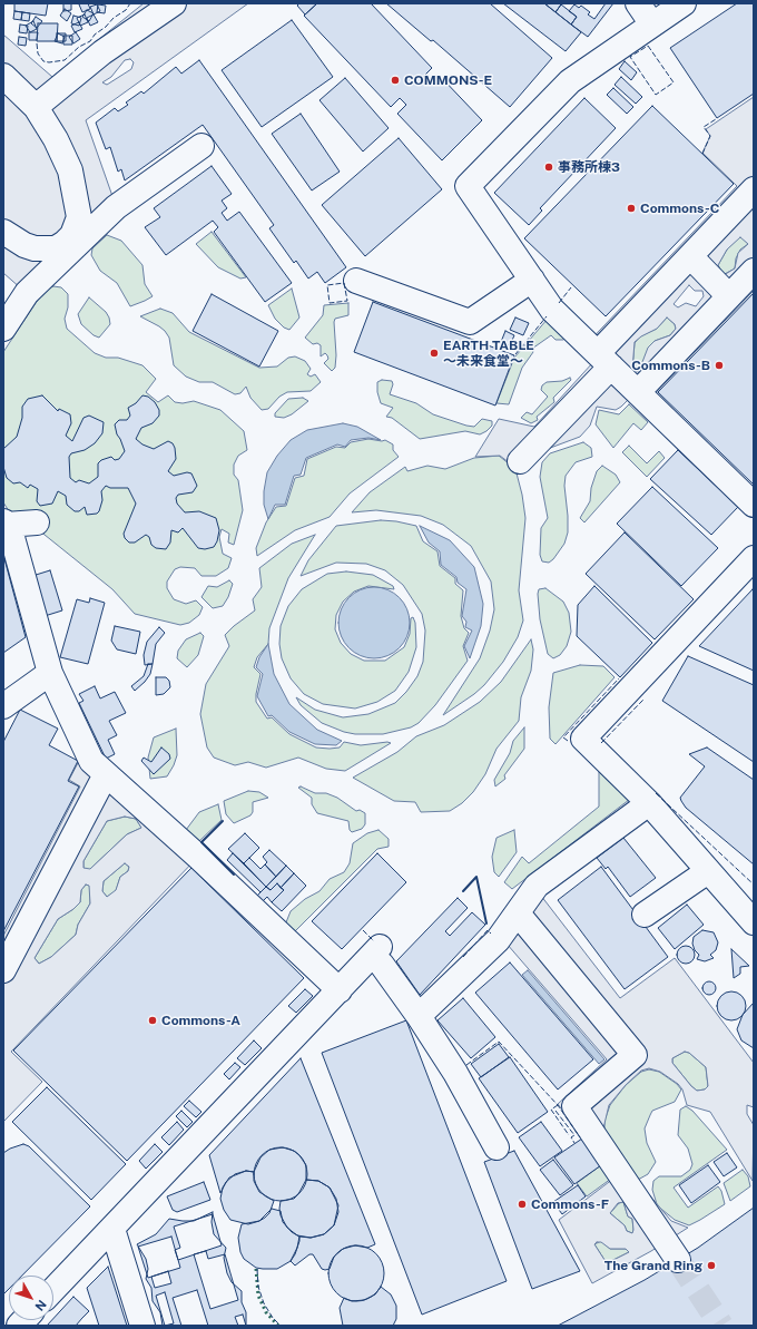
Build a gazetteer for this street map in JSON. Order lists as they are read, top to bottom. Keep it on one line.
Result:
{"places":["COMMONS-E","事務所棟3","Commons-C","EARTH TABLE 〜未来食堂〜","Commons-B","Commons-A","Commons-F","The Grand Ring"],"north":"bottom right"}
